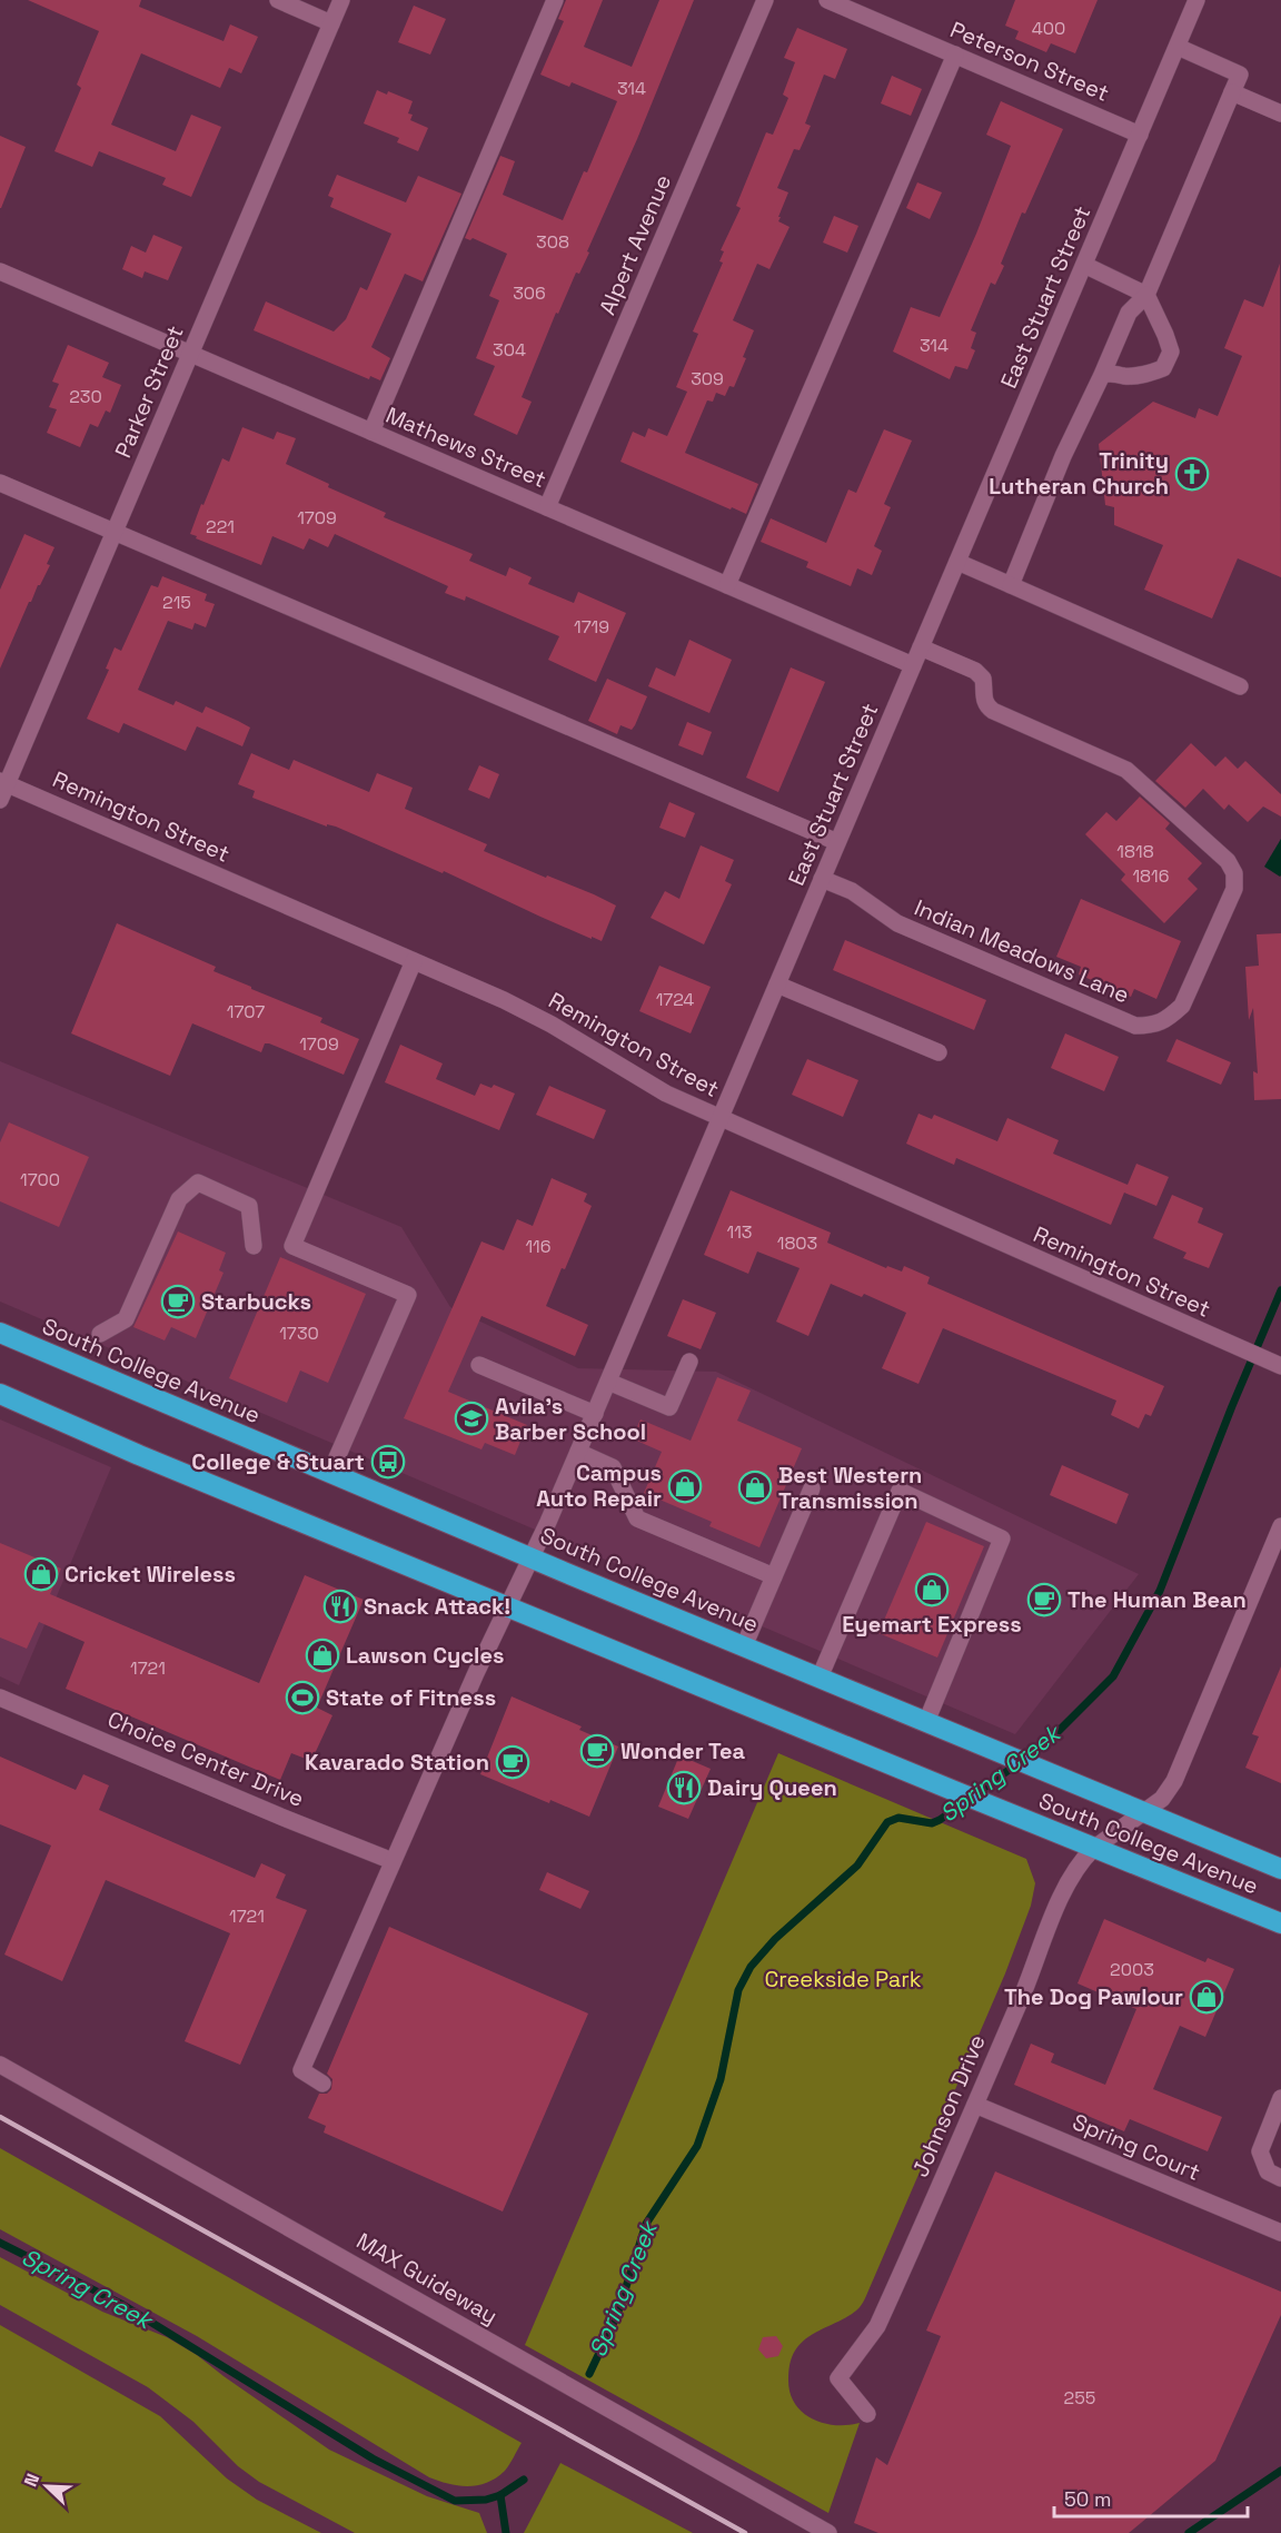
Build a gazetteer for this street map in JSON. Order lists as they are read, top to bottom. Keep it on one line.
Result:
{"streets":{"highway":["South College Avenue"],"street":["Peterson Street","Alpert Avenue","East Stuart Street","Parker Street","Mathews Street","Remington Street","Indian Meadows Lane","Choice Center Drive","Johnson Drive","Spring Court","MAX Guideway"]},"crossings":[["Peterson Street","East Stuart Street"],["Alpert Avenue","Mathews Street"],["East Stuart Street","Mathews Street"],["East Stuart Street","Remington Street"],["East Stuart Street","Indian Meadows Lane"],["East Stuart Street","South College Avenue"],["East Stuart Street","Choice Center Drive"],["Parker Street","Mathews Street"],["Parker Street","Remington Street"],["South College Avenue","Johnson Drive"],["Johnson Drive","Spring Court"]],"water":["Spring Creek"],"parks":["Creekside Park"],"places":{"church":["Trinity Lutheran Church"],"cafe":["Starbucks","The Human Bean","Wonder Tea","Kavarado Station"],"school or university":["Avila's Barber School"],"bus stop":["College & Stuart"],"shop":["Campus Auto Repair","Best Western Transmission","Cricket Wireless","Eyemart Express","Lawson Cycles","The Dog Pawlour"],"restaurant":["Snack Attack!","Dairy Queen"],"sports":["State of Fitness"]},"house_numbers":["400","314","308","306","314","304","309","230","1709","221","215","1719","1818","1816","1724","1707","1709","1700","113","1803","116","1730","1721","1721","2003","255"],"scale_bar":"50 m","north":"top left"}
